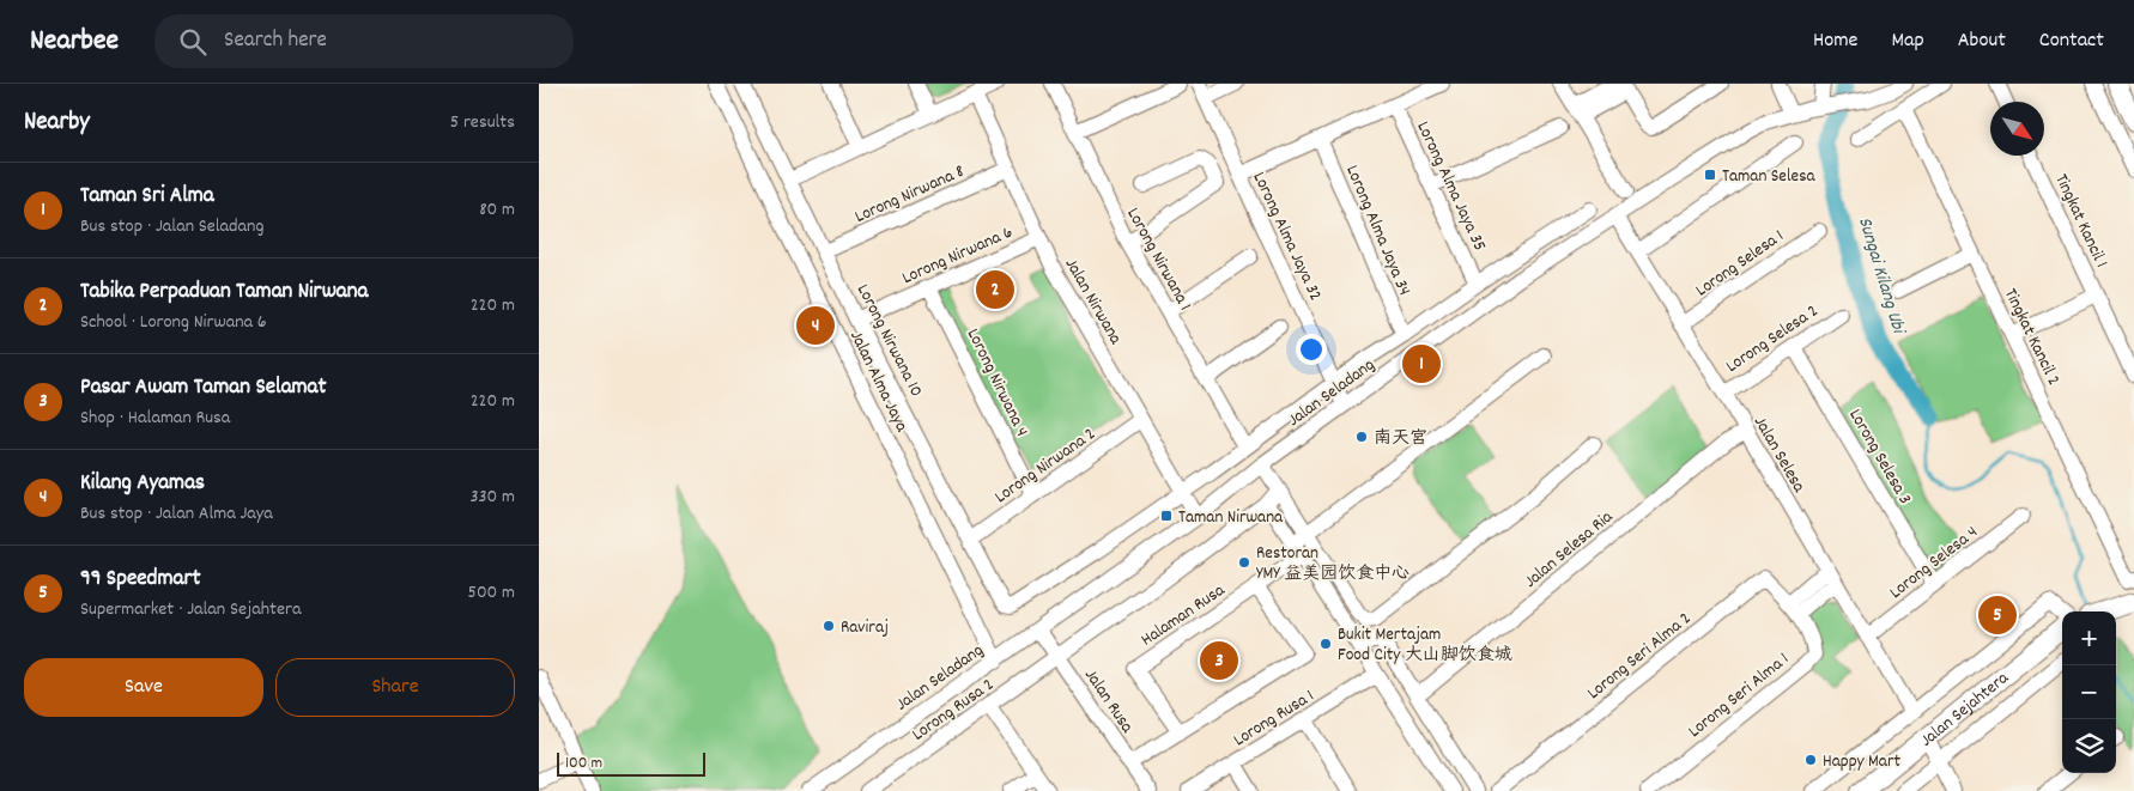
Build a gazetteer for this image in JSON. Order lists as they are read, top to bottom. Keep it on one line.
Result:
{"streets":{"main road":["Jalan Sejahtera"],"street":["Lorong Alma Jaya 35","Lorong Nirwana 8","Tingkat Kancil 1","Lorong Alma Jaya 34","Lorong Alma Jaya 32","Lorong Nirwana 6","Lorong Nirwana 1","Lorong Selesa 1","Jalan Nirwana","Tingkat Kancil 2","Lorong Selesa 2","Lorong Nirwana 10","Jalan Alma Jaya","Lorong Nirwana 4","Jalan Seladang","Jalan Selesa","Lorong Selesa 3","Lorong Nirwana 2","Jalan Selesa Ria","Lorong Selesa 4","Halaman Rusa","Lorong Seri Alma 2","Lorong Seri Alma 1","Jalan Rusa","Lorong Rusa 2","Lorong Rusa 1"]},"crossings":[["Lorong Alma Jaya 35","Jalan Seladang"],["Lorong Nirwana 8","Jalan Nirwana"],["Lorong Nirwana 8","Lorong Nirwana 10"],["Lorong Alma Jaya 34","Jalan Seladang"],["Lorong Alma Jaya 32","Jalan Seladang"],["Lorong Nirwana 6","Jalan Nirwana"],["Lorong Nirwana 6","Lorong Nirwana 10"],["Lorong Nirwana 6","Lorong Nirwana 4"],["Lorong Nirwana 1","Jalan Seladang"],["Lorong Selesa 1","Jalan Selesa"],["Jalan Nirwana","Jalan Seladang"],["Jalan Nirwana","Lorong Nirwana 2"],["Lorong Selesa 2","Jalan Selesa"],["Lorong Selesa 2","Lorong Selesa 3"],["Lorong Nirwana 10","Jalan Seladang"],["Lorong Nirwana 10","Lorong Nirwana 2"],["Jalan Alma Jaya","Jalan Seladang"],["Lorong Nirwana 4","Lorong Nirwana 2"],["Jalan Seladang","Jalan Selesa"],["Jalan Seladang","Jalan Rusa"],["Jalan Selesa","Jalan Selesa Ria"],["Jalan Selesa","Lorong Selesa 4"],["Jalan Selesa","Jalan Sejahtera"],["Lorong Selesa 3","Lorong Selesa 4"],["Lorong Seri Alma 2","Lorong Seri Alma 1"],["Jalan Rusa","Lorong Rusa 2"]],"water":["Sungai Kilang Ubi"],"places":{"transit":["Taman Selesa","Taman Nirwana"],"other":["南天宫","Restoran YMY 益美园饮食中心","Raviraj","Bukit Mertajam Food City 大山脚饮食城","Happy Mart"]},"scale_bar":"100 m","north":"bottom right","page":{"header":"Nearbee","search":"Search here","nav":["Home","Map","About","Contact"],"heading":["Nearby","5 results"],"list":[{"mark":"1","name":"Taman Sri Alma","note":"Bus stop · Jalan Seladang","value":"80 m"},{"mark":"2","name":"Tabika Perpaduan Taman Nirwana","note":"School · Lorong Nirwana 6","value":"220 m"},{"mark":"3","name":"Pasar Awam Taman Selamat","note":"Shop · Halaman Rusa","value":"220 m"},{"mark":"4","name":"Kilang Ayamas","note":"Bus stop · Jalan Alma Jaya","value":"330 m"},{"mark":"5","name":"99 Speedmart","note":"Supermarket · Jalan Sejahtera","value":"500 m"}],"pins":["2","4","1","5","3"],"map_buttons":["+","−"],"buttons":["Save","Share"],"scale":"100 m"}}
